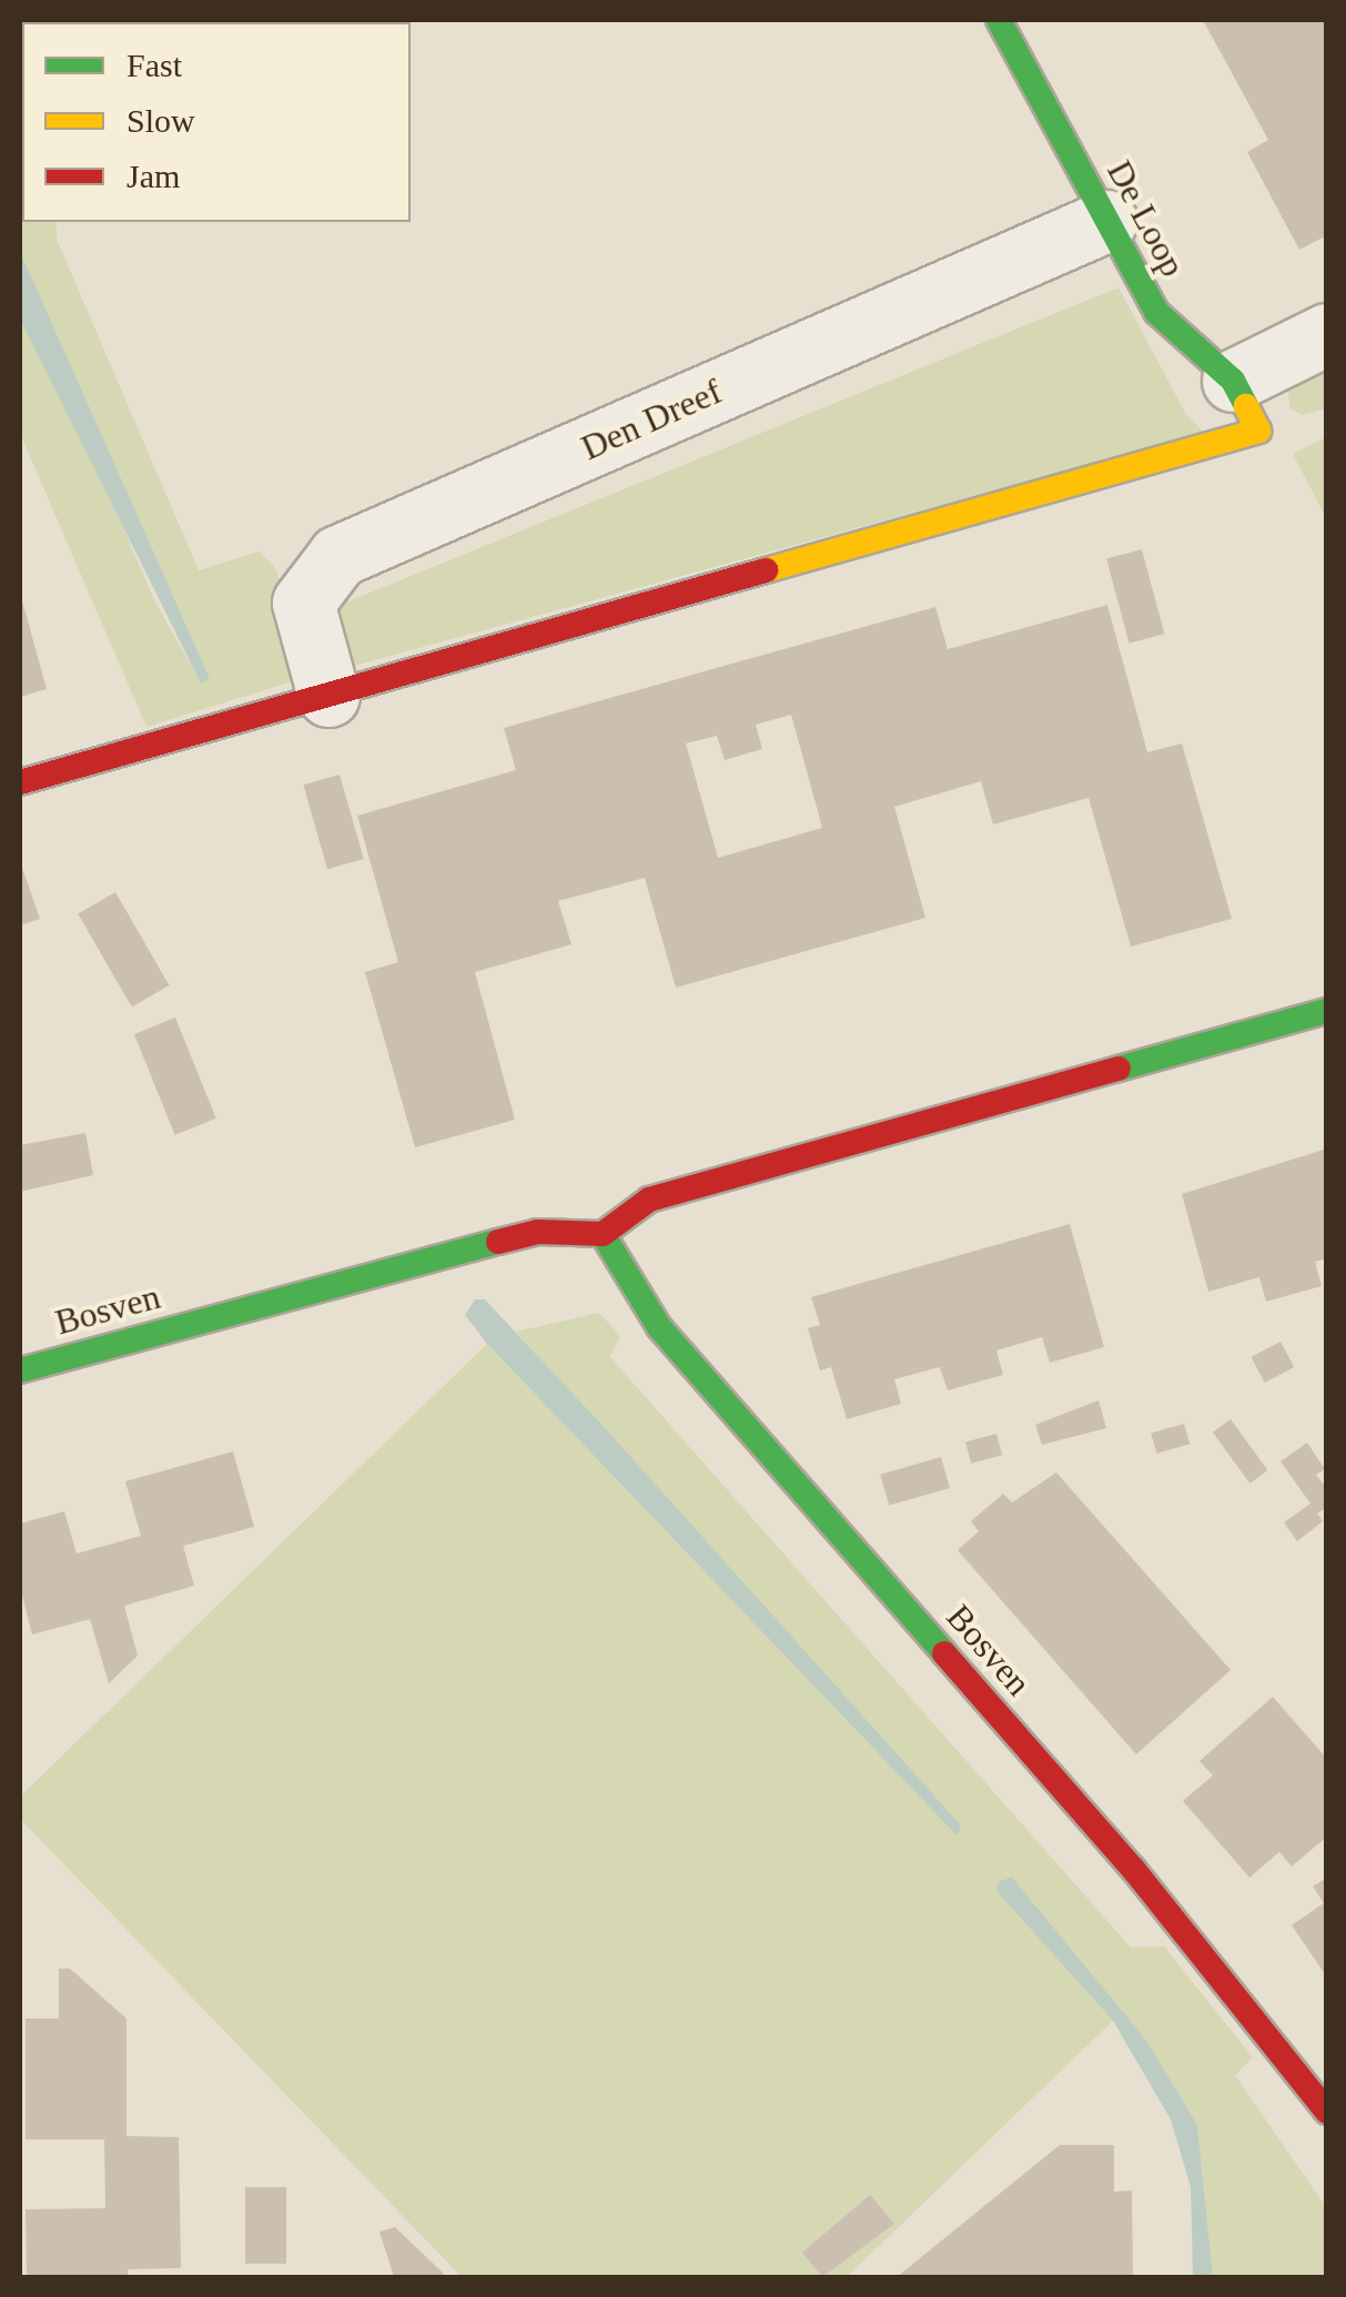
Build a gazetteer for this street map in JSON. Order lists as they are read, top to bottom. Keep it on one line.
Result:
{"streets":{"street":["De Loop","Den Dreef","Bosven"]},"crossings":[["De Loop","Den Dreef"]],"legend":["Fast","Slow","Jam"]}
